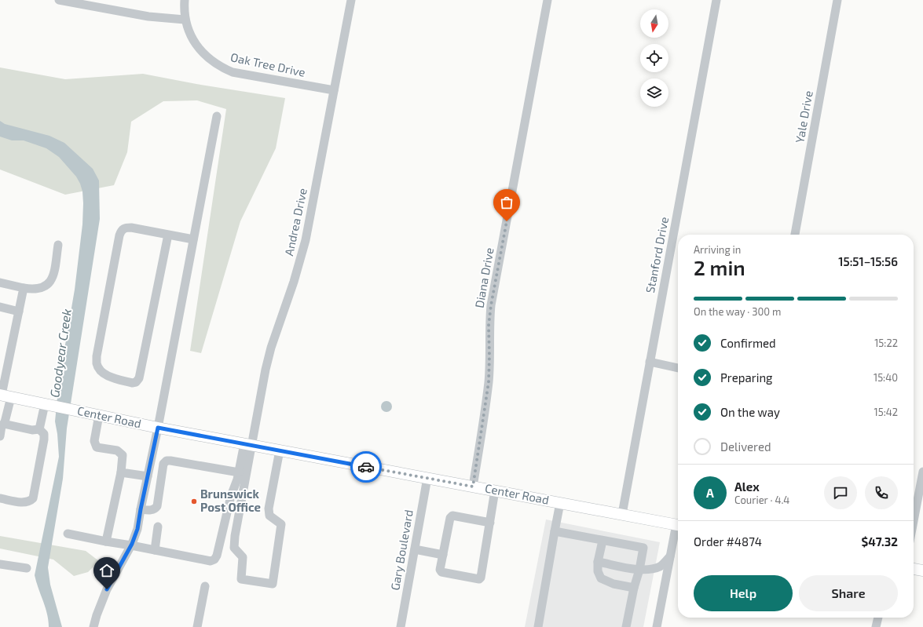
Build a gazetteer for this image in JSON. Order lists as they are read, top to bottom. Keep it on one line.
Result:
{"streets":{"main road":["Center Road"],"street":["Oak Tree Drive","Yale Drive","Andrea Drive","Stanford Drive","Diana Drive","Gary Boulevard"]},"crossings":[["Oak Tree Drive","Andrea Drive"],["Andrea Drive","Center Road"],["Stanford Drive","Center Road"],["Diana Drive","Center Road"],["Center Road","Gary Boulevard"]],"water":["Goodyear Creek"],"places":["Brunswick Post Office"],"north":"bottom","page":{"heading":["2 min","Arriving in","15:51–15:56"],"panel":["Alex","Courier · 4.4","Order #4874","$47.32"],"bar":"On the way · 300 m","list":[["Confirmed","15:22"],["Preparing","15:40"],["On the way","15:42"],"Delivered"],"round":"A","buttons":["Help","Share"]}}
